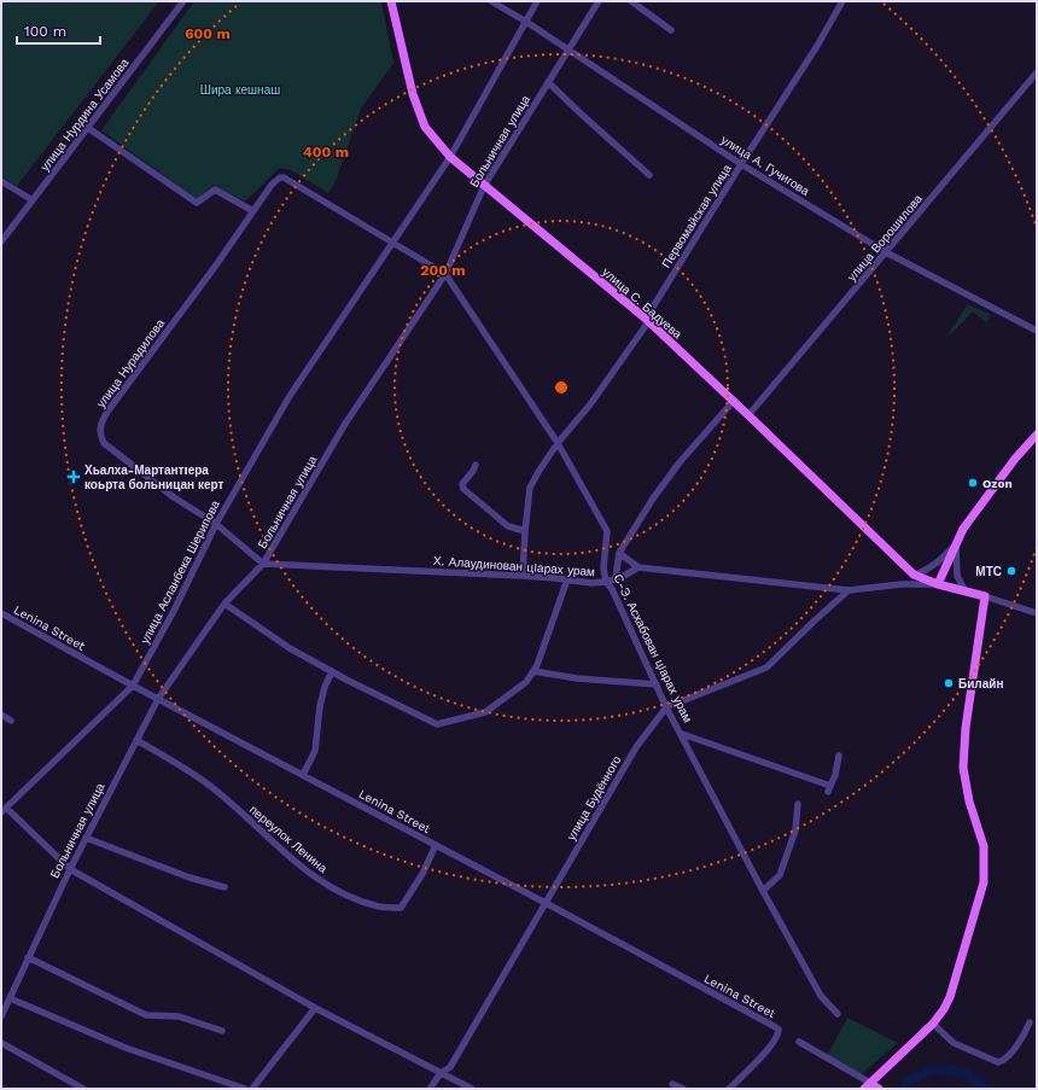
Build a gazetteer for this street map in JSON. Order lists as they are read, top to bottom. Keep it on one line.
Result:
{"streets":{"main road":["улица С. Бадуева"],"street":["улица Нурдина Усамова","Больничная улица","улица А. Гучигова","Первомайская улица","улица Ворошилова","улица Нурадилова","Х. Алаудинован цIарах урам","улица Асланбека Шерипова","Lenina Street","С-Э. Асхабован цIарах урам","улица Будённого","переулок Ленина"]},"crossings":[["Больничная улица","улица А. Гучигова"],["Больничная улица","улица С. Бадуева"],["Больничная улица","Х. Алаудинован цIарах урам"],["Больничная улица","Lenina Street"],["Больничная улица","С-Э. Асхабован цIарах урам"],["Больничная улица","переулок Ленина"],["улица А. Гучигова","Первомайская улица"],["улица А. Гучигова","улица Ворошилова"],["улица А. Гучигова","улица Асланбека Шерипова"],["Первомайская улица","улица С. Бадуева"],["Первомайская улица","Х. Алаудинован цIарах урам"],["Первомайская улица","С-Э. Асхабован цIарах урам"],["улица Ворошилова","улица С. Бадуева"],["улица С. Бадуева","улица Асланбека Шерипова"],["улица Нурадилова","улица Асланбека Шерипова"],["улица Нурадилова","С-Э. Асхабован цIарах урам"],["Х. Алаудинован цIарах урам","С-Э. Асхабован цIарах урам"],["улица Асланбека Шерипова","Lenina Street"],["улица Асланбека Шерипова","С-Э. Асхабован цIарах урам"],["Lenina Street","улица Будённого"],["Lenina Street","переулок Ленина"],["С-Э. Асхабован цIарах урам","улица Будённого"]],"parks":["Шира кешнаш"],"places":{"health":["Хьалха-МартантIера коьрта больницан керт"],"other":["Ozon","МТС","Билайн"]},"scale_bar":"100 m","rings":["600 m","400 m","200 m"]}
